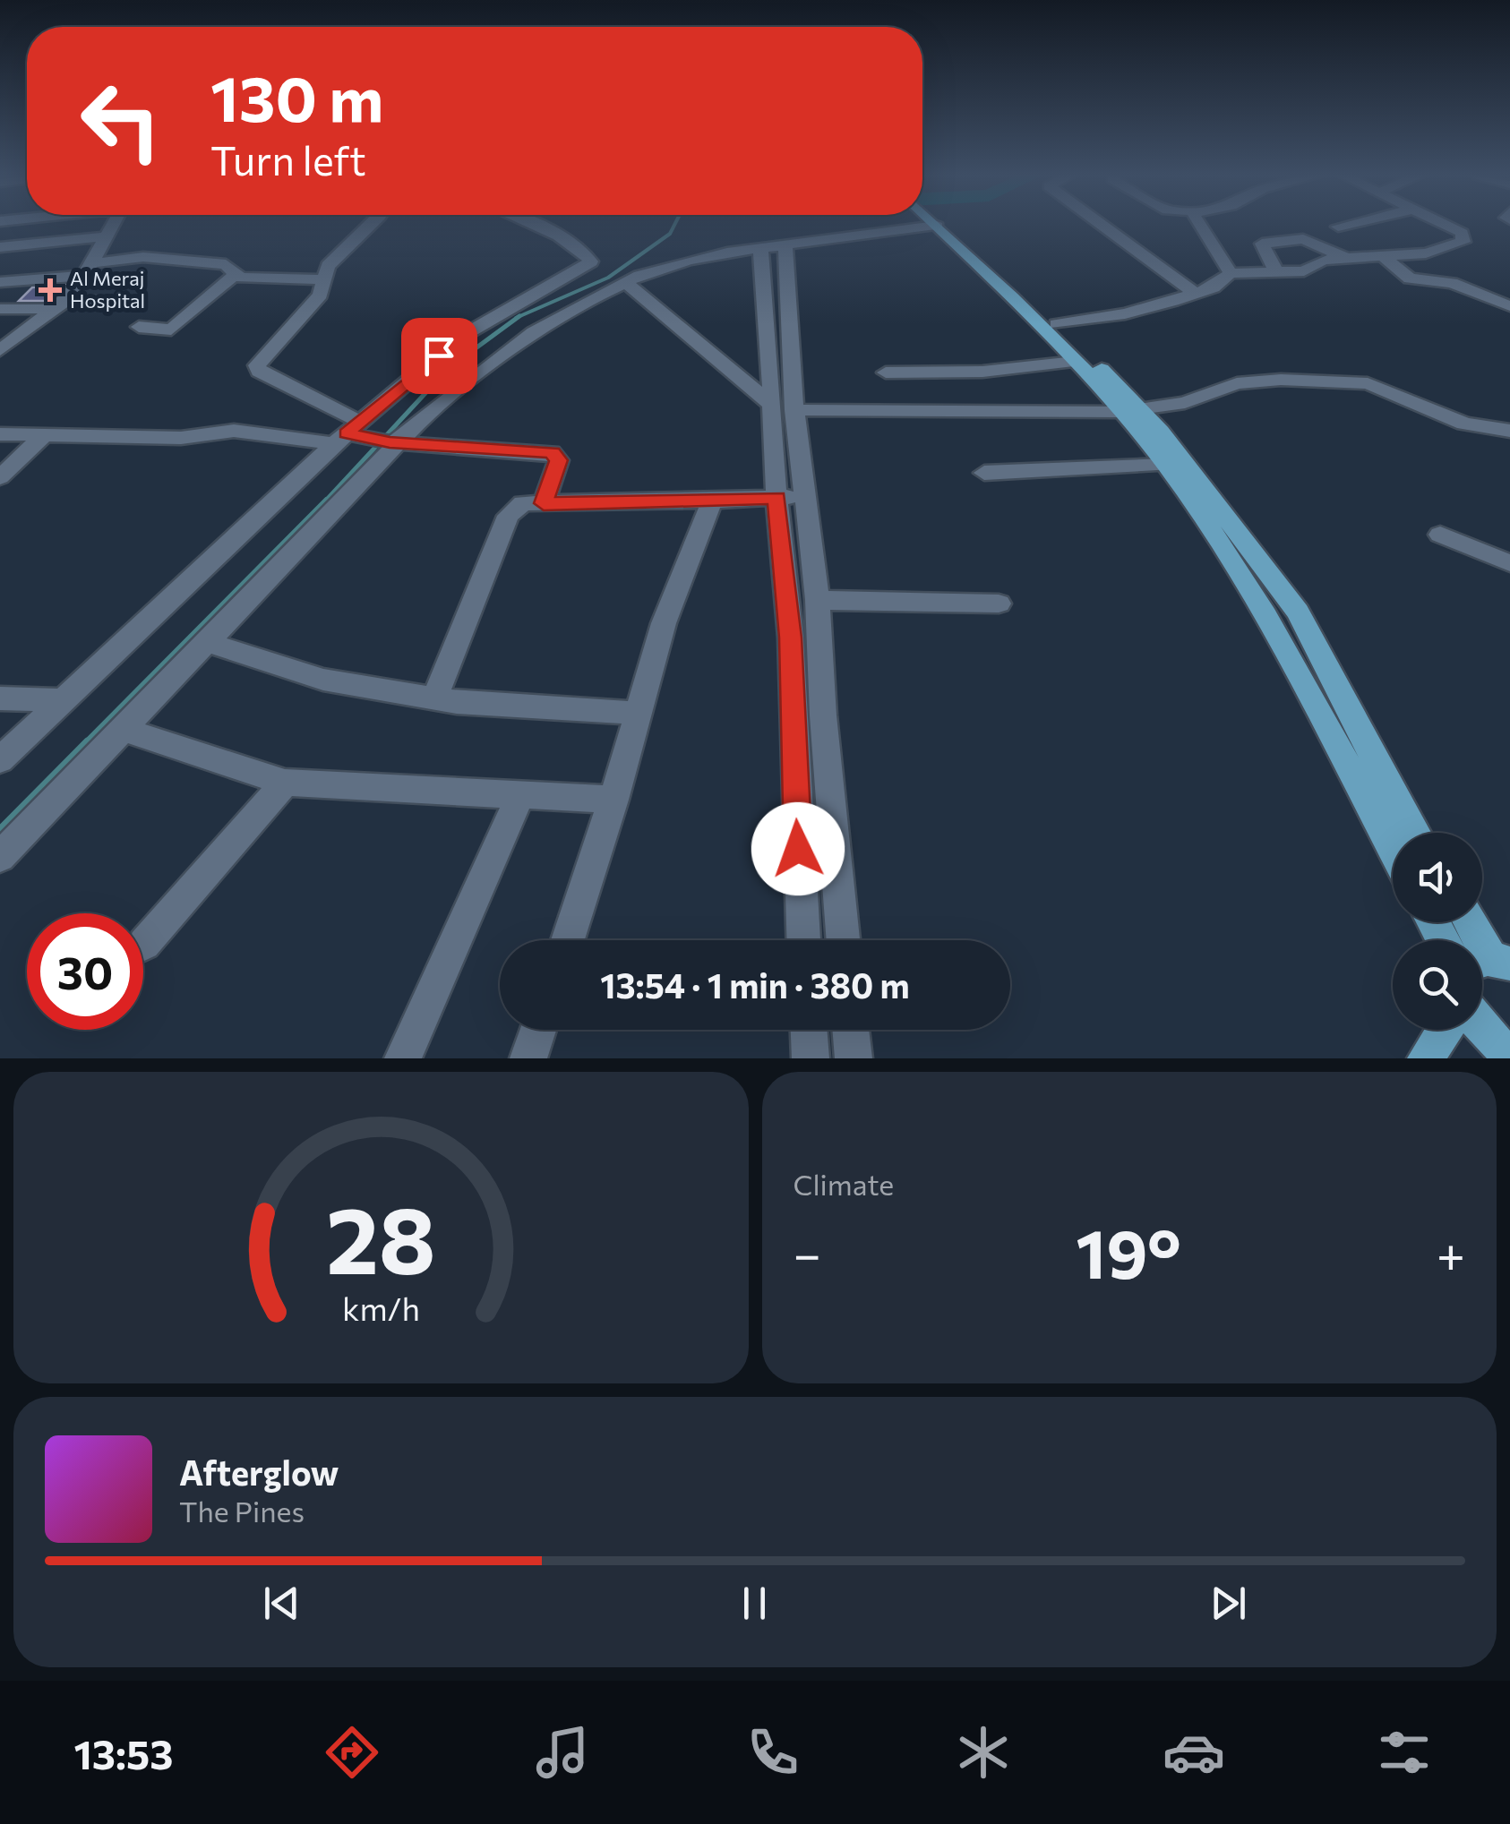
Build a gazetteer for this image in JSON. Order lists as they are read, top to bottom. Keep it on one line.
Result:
{"places":{"health":["Al Meraj Hospital"]},"page":{"turn":["130 m","Turn left"],"limit":"30","trip":"13:54 · 1 min · 380 m","tile":"Climate","heat":["−","19°","+"],"song":["Afterglow","The Pines"],"tabs":"13:53","gauge":["28","km/h"]}}
